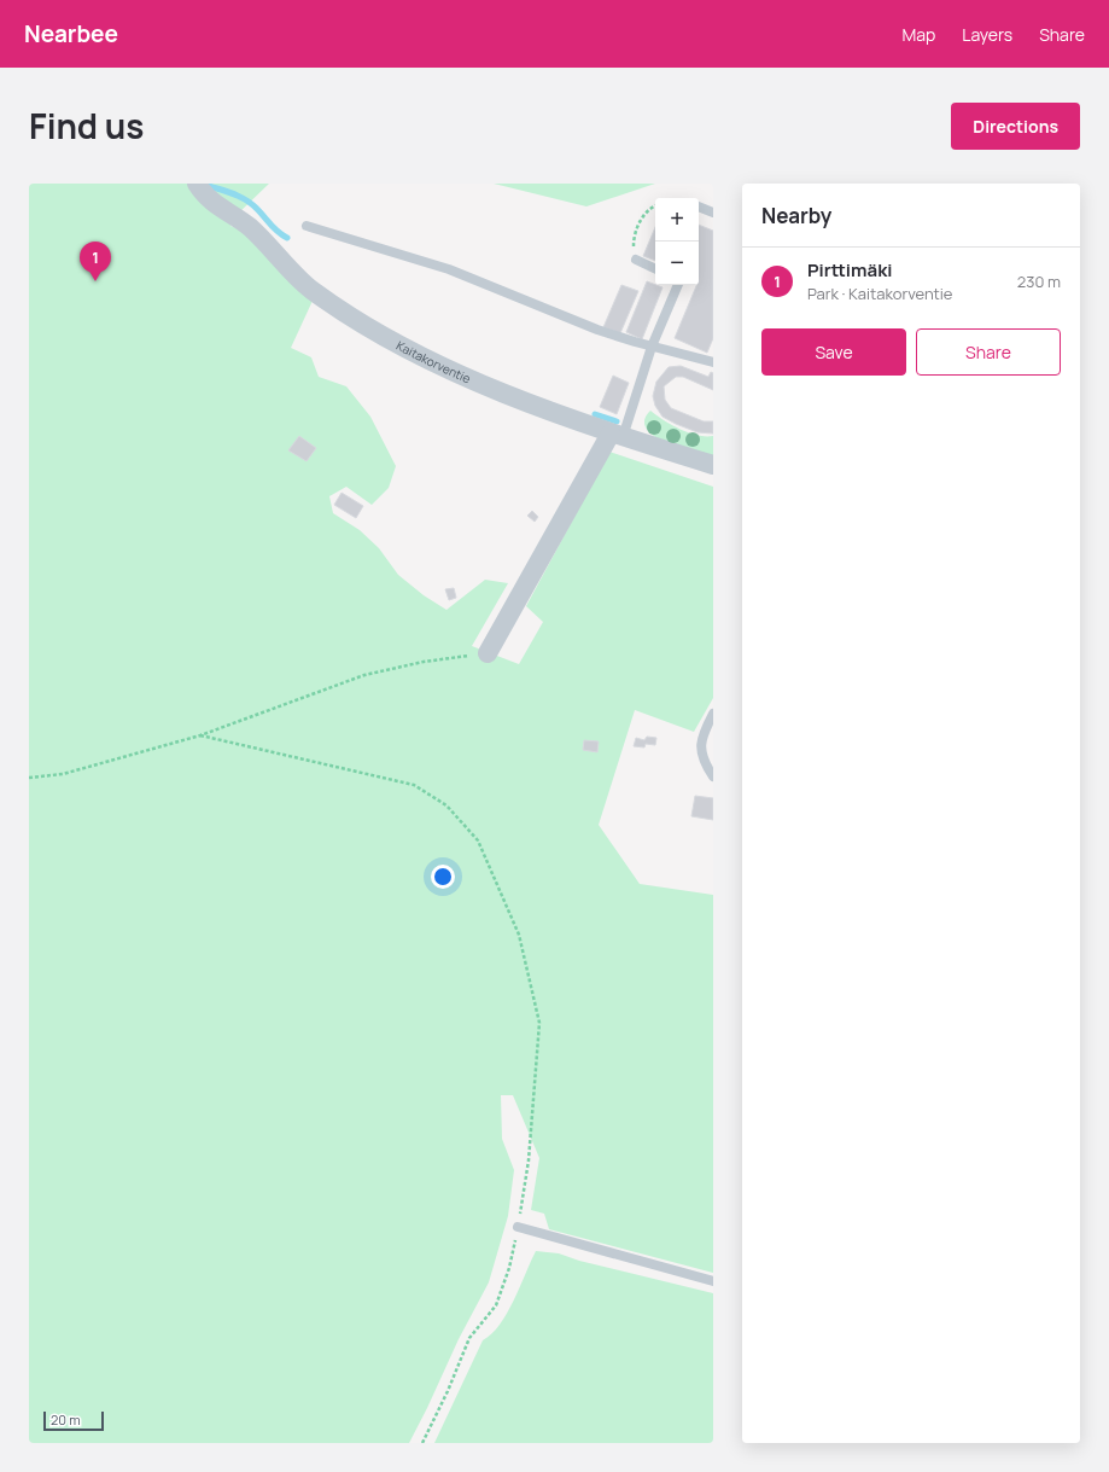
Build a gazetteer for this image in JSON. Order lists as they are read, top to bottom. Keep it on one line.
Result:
{"streets":{"street":["Kaitakorventie"]},"scale_bar":"20 m","page":{"header":"Nearbee","nav":["Map","Layers","Share"],"title":"Find us","buttons":["Directions",["Save","Share"]],"heading":"Nearby","map_buttons":["+","−"],"pins":"1","list":[{"mark":"1","name":"Pirttimäki","note":"Park · Kaitakorventie","value":"230 m"}],"scale":"20 m"}}
